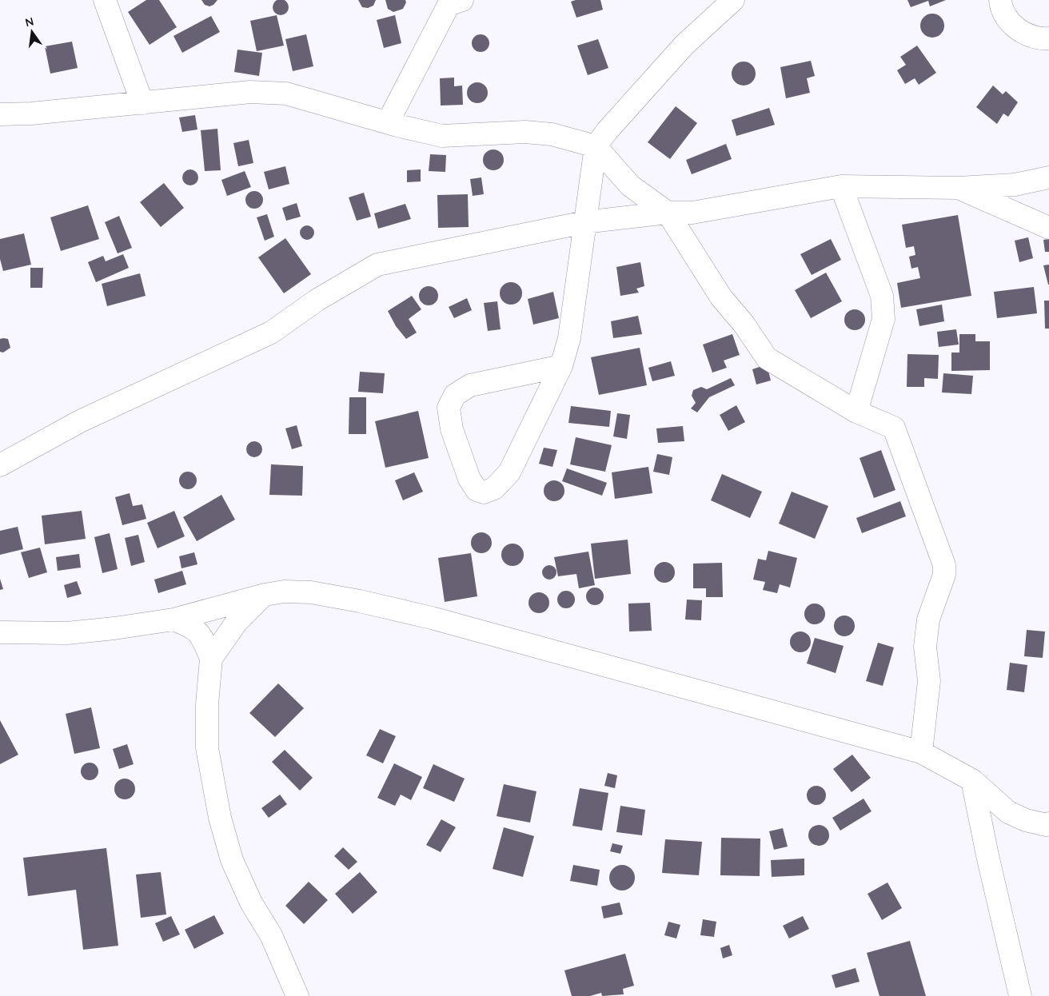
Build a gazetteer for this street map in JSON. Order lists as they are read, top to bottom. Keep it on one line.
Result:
{"north":"top"}
